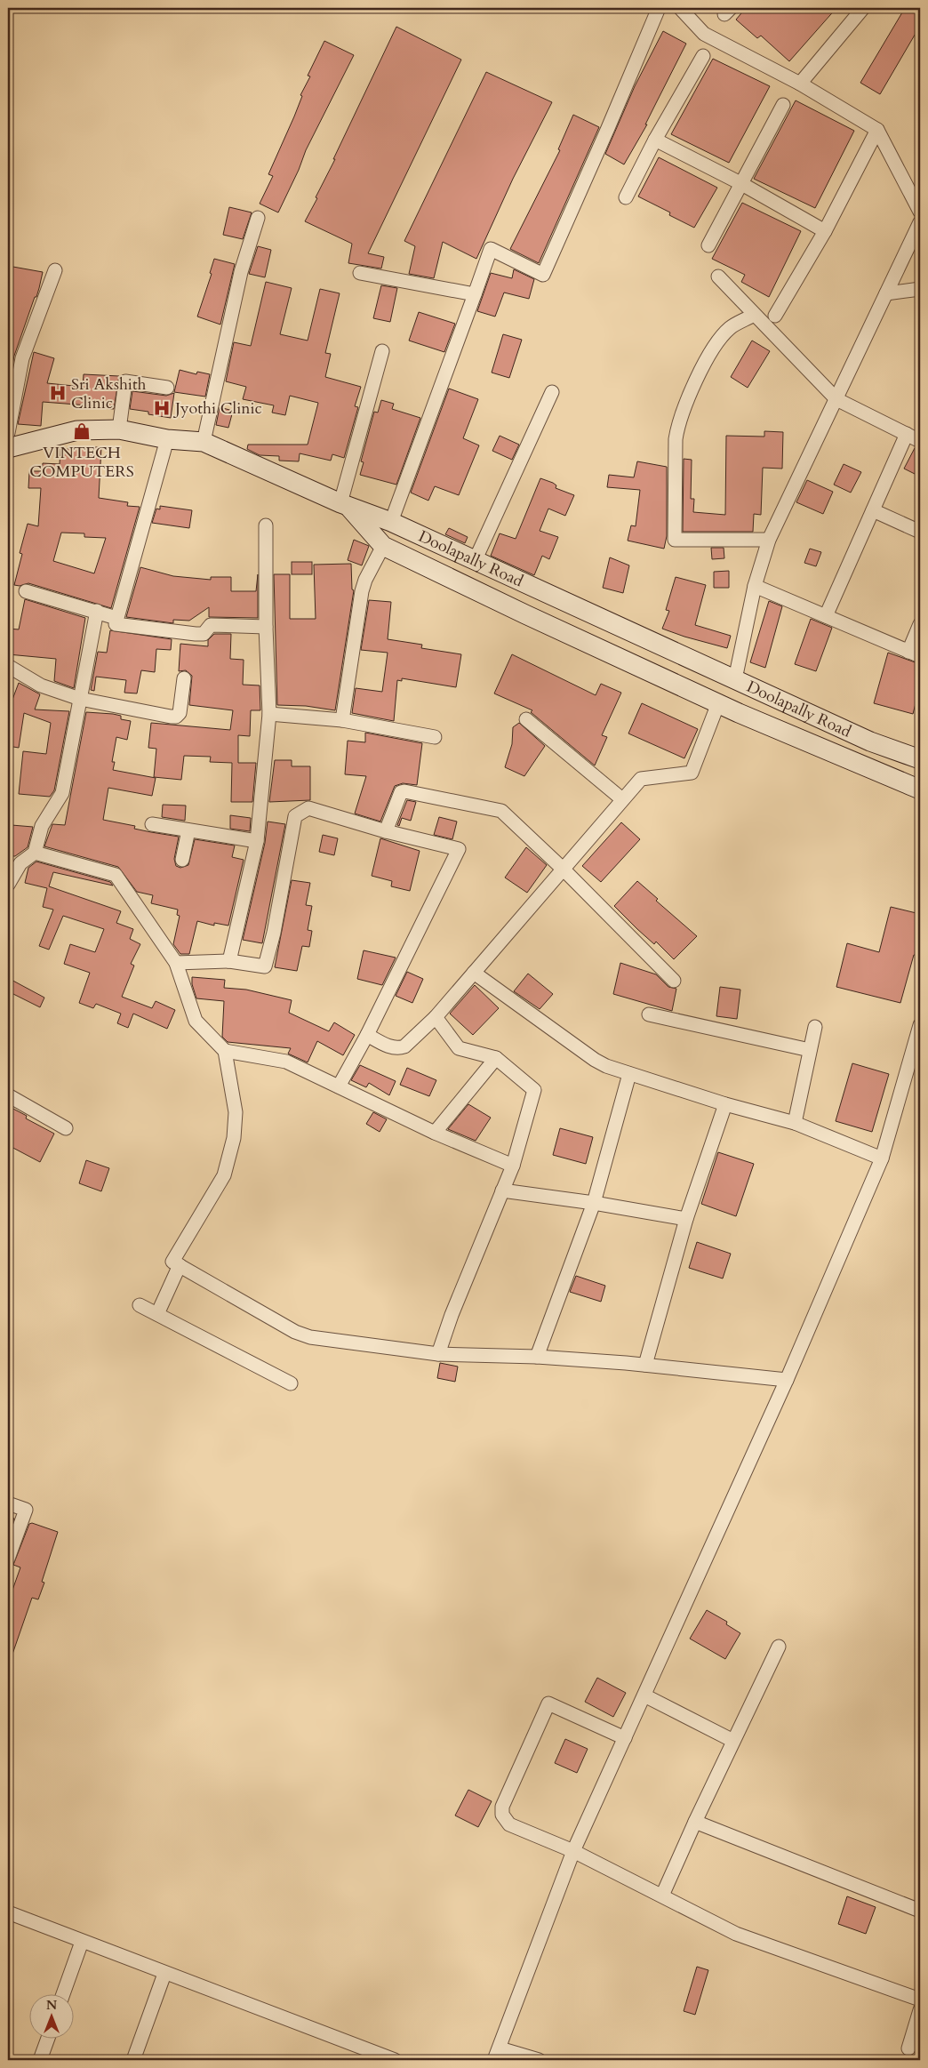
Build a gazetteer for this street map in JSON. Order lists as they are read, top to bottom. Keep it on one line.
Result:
{"streets":{"main road":["Doolapally Road"]},"places":{"hospital":["Sri Akshith Clinic","Jyothi Clinic"],"shop":["VINTECH COMPUTERS"]},"north":"top"}
